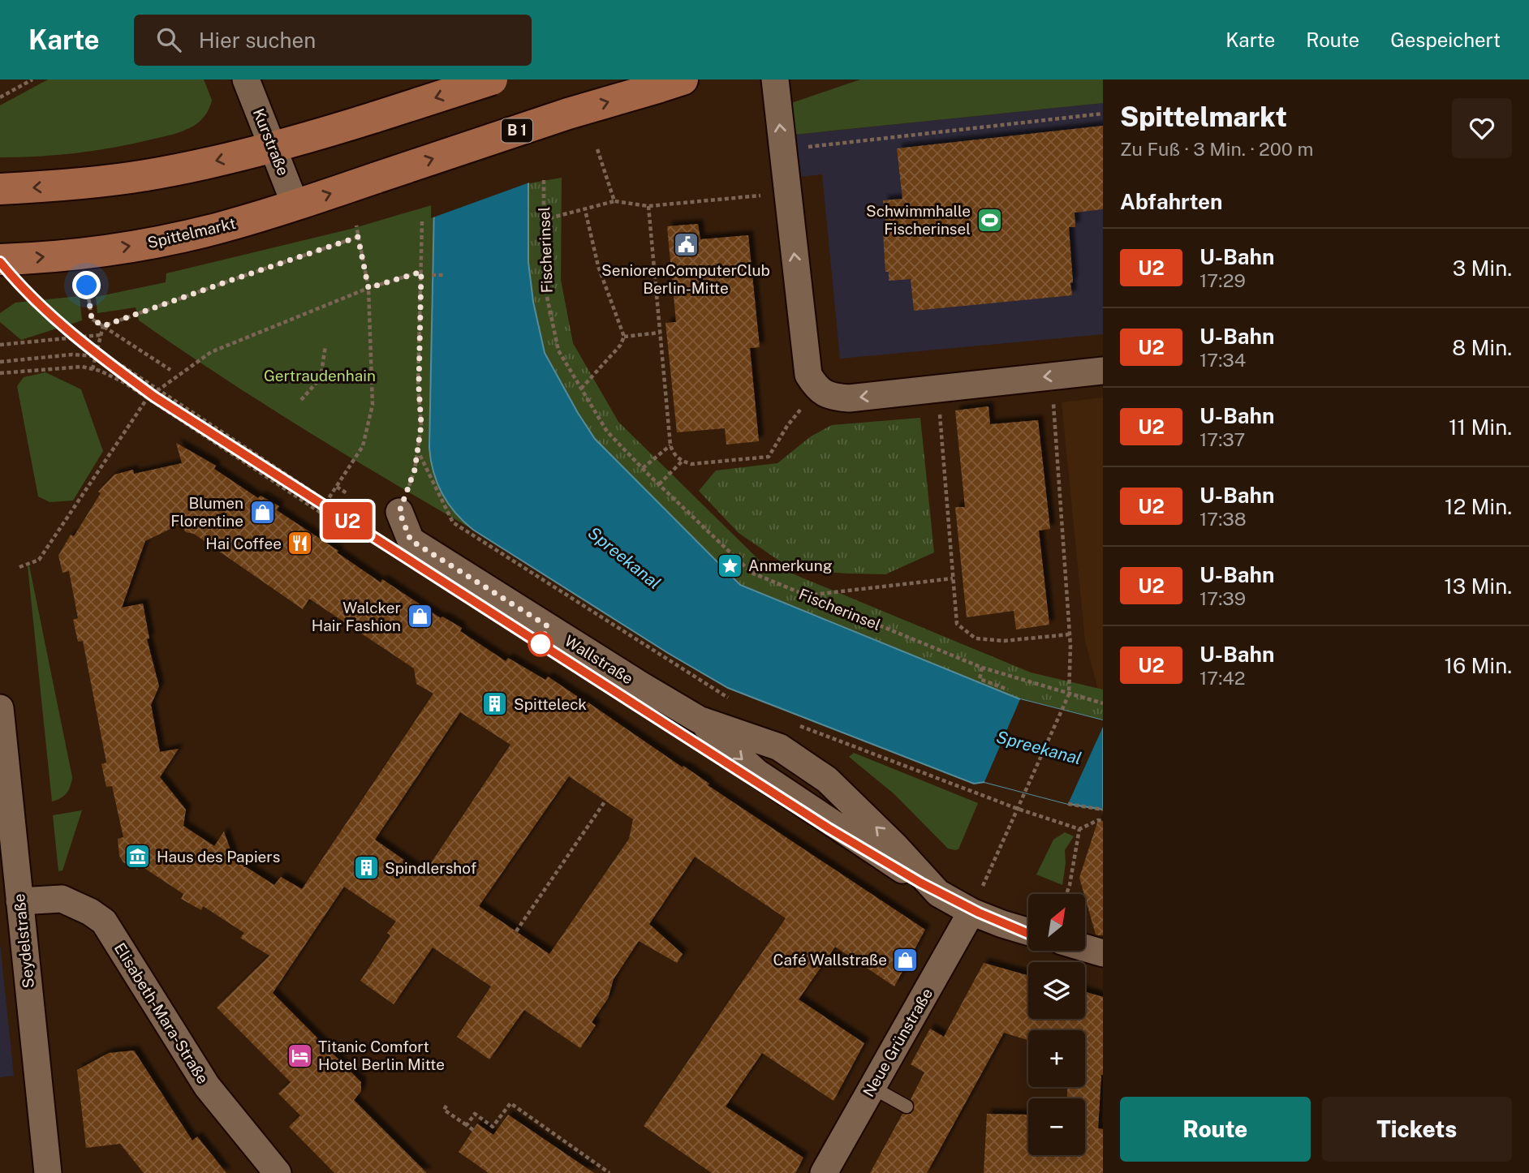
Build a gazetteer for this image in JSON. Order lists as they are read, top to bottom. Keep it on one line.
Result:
{"streets":{"main road":["B 1","Spittelmarkt"],"street":["Kurstraße","Wallstraße","Seydelstraße","Elisabeth-Mara-Straße","Neue Grünstraße"],"path":["Fischerinsel"]},"crossings":[["Kurstraße","Spittelmarkt"],["Wallstraße","Neue Grünstraße"],["Seydelstraße","Elisabeth-Mara-Straße"]],"water":["Spreekanal"],"parks":["Gertraudenhain"],"places":{"sports":["Schwimmhalle Fischerinsel"],"public building":["SeniorenComputerClub Berlin-Mitte"],"shop":["Blumen Florentine","Walcker Hair Fashion","Café Wallstraße"],"restaurant":["Hai Coffee"],"place":["Anmerkung"],"building":["Spitteleck","Spindlershof"],"museum":["Haus des Papiers"],"hotel":["Titanic Comfort Hotel Berlin Mitte"]},"lines":["metro line U2"],"north":"top right","page":{"header":"Karte","search":"Hier suchen","nav":["Karte","Route","Gespeichert"],"on_map":"U2","heading":[["Spittelmarkt","Zu Fuß · 3 Min. · 200 m"],"Abfahrten"],"list":[{"mark":"U2","name":"U-Bahn","note":"17:29","value":"3 Min."},{"mark":"U2","name":"U-Bahn","note":"17:34","value":"8 Min."},{"mark":"U2","name":"U-Bahn","note":"17:37","value":"11 Min."},{"mark":"U2","name":"U-Bahn","note":"17:38","value":"12 Min."},{"mark":"U2","name":"U-Bahn","note":"17:39","value":"13 Min."},{"mark":"U2","name":"U-Bahn","note":"17:42","value":"16 Min."}],"map_buttons":["+","−"],"buttons":["Route","Tickets"]}}
